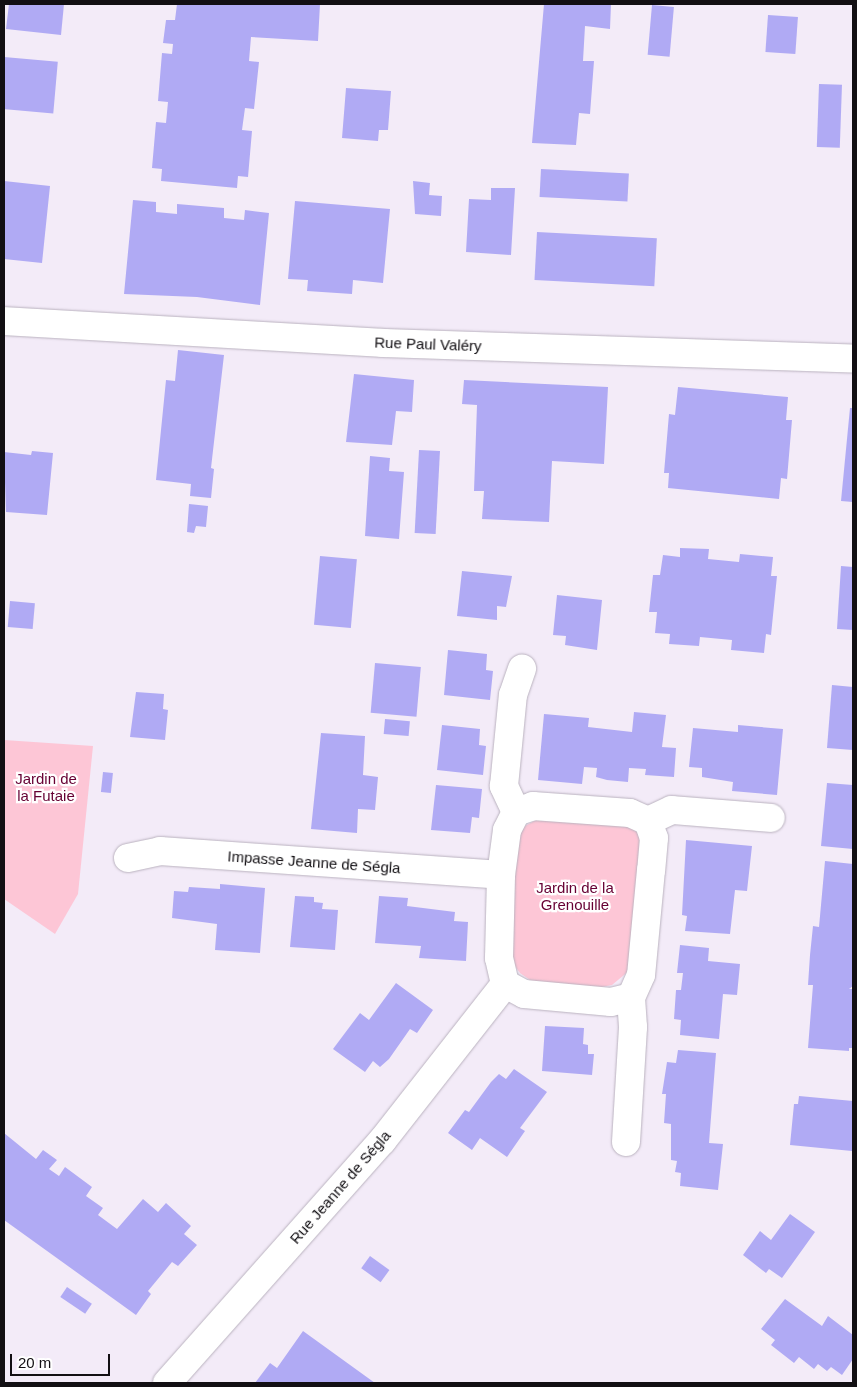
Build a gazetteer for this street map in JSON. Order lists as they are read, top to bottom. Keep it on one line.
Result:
{"streets":{"street":["Rue Paul Valéry","Impasse Jeanne de Ségla","Rue Jeanne de Ségla"]},"parks":["Jardin de la Futaie","Jardin de la Grenouille"],"scale_bar":"20 m"}
